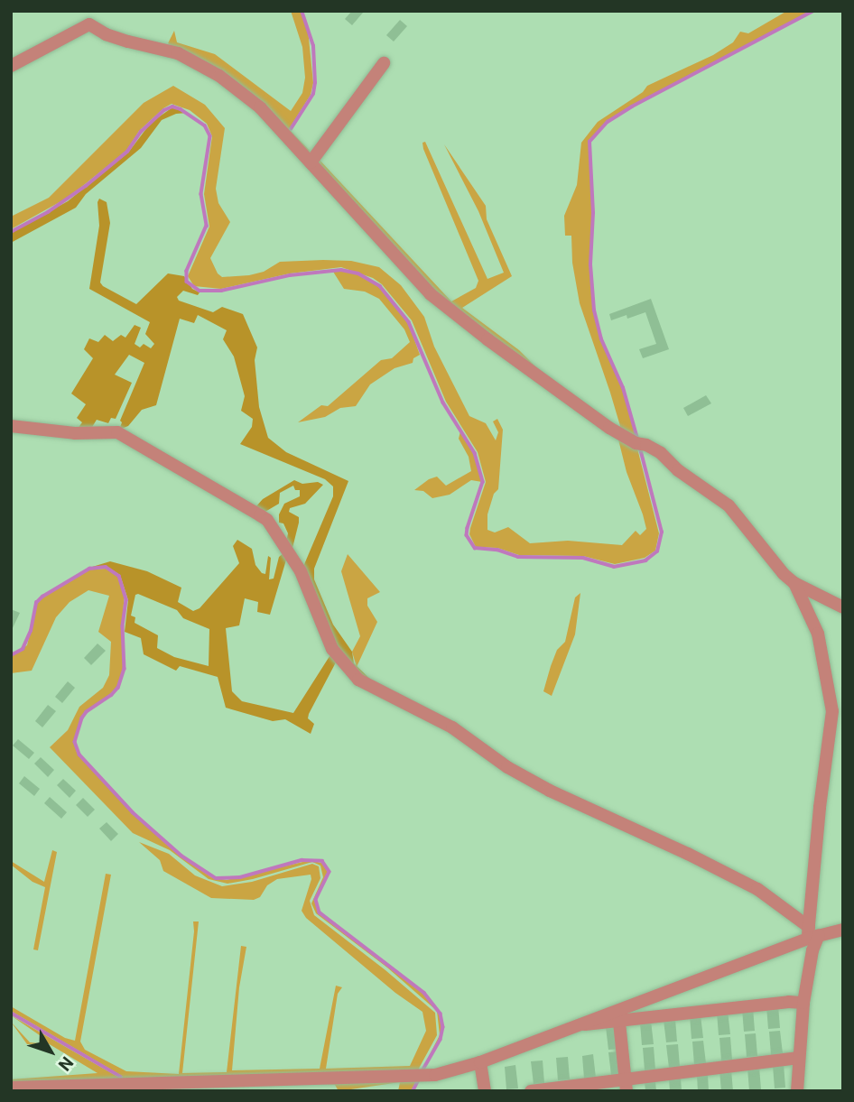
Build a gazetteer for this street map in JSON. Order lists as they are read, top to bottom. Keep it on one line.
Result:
{"north":"bottom right"}
